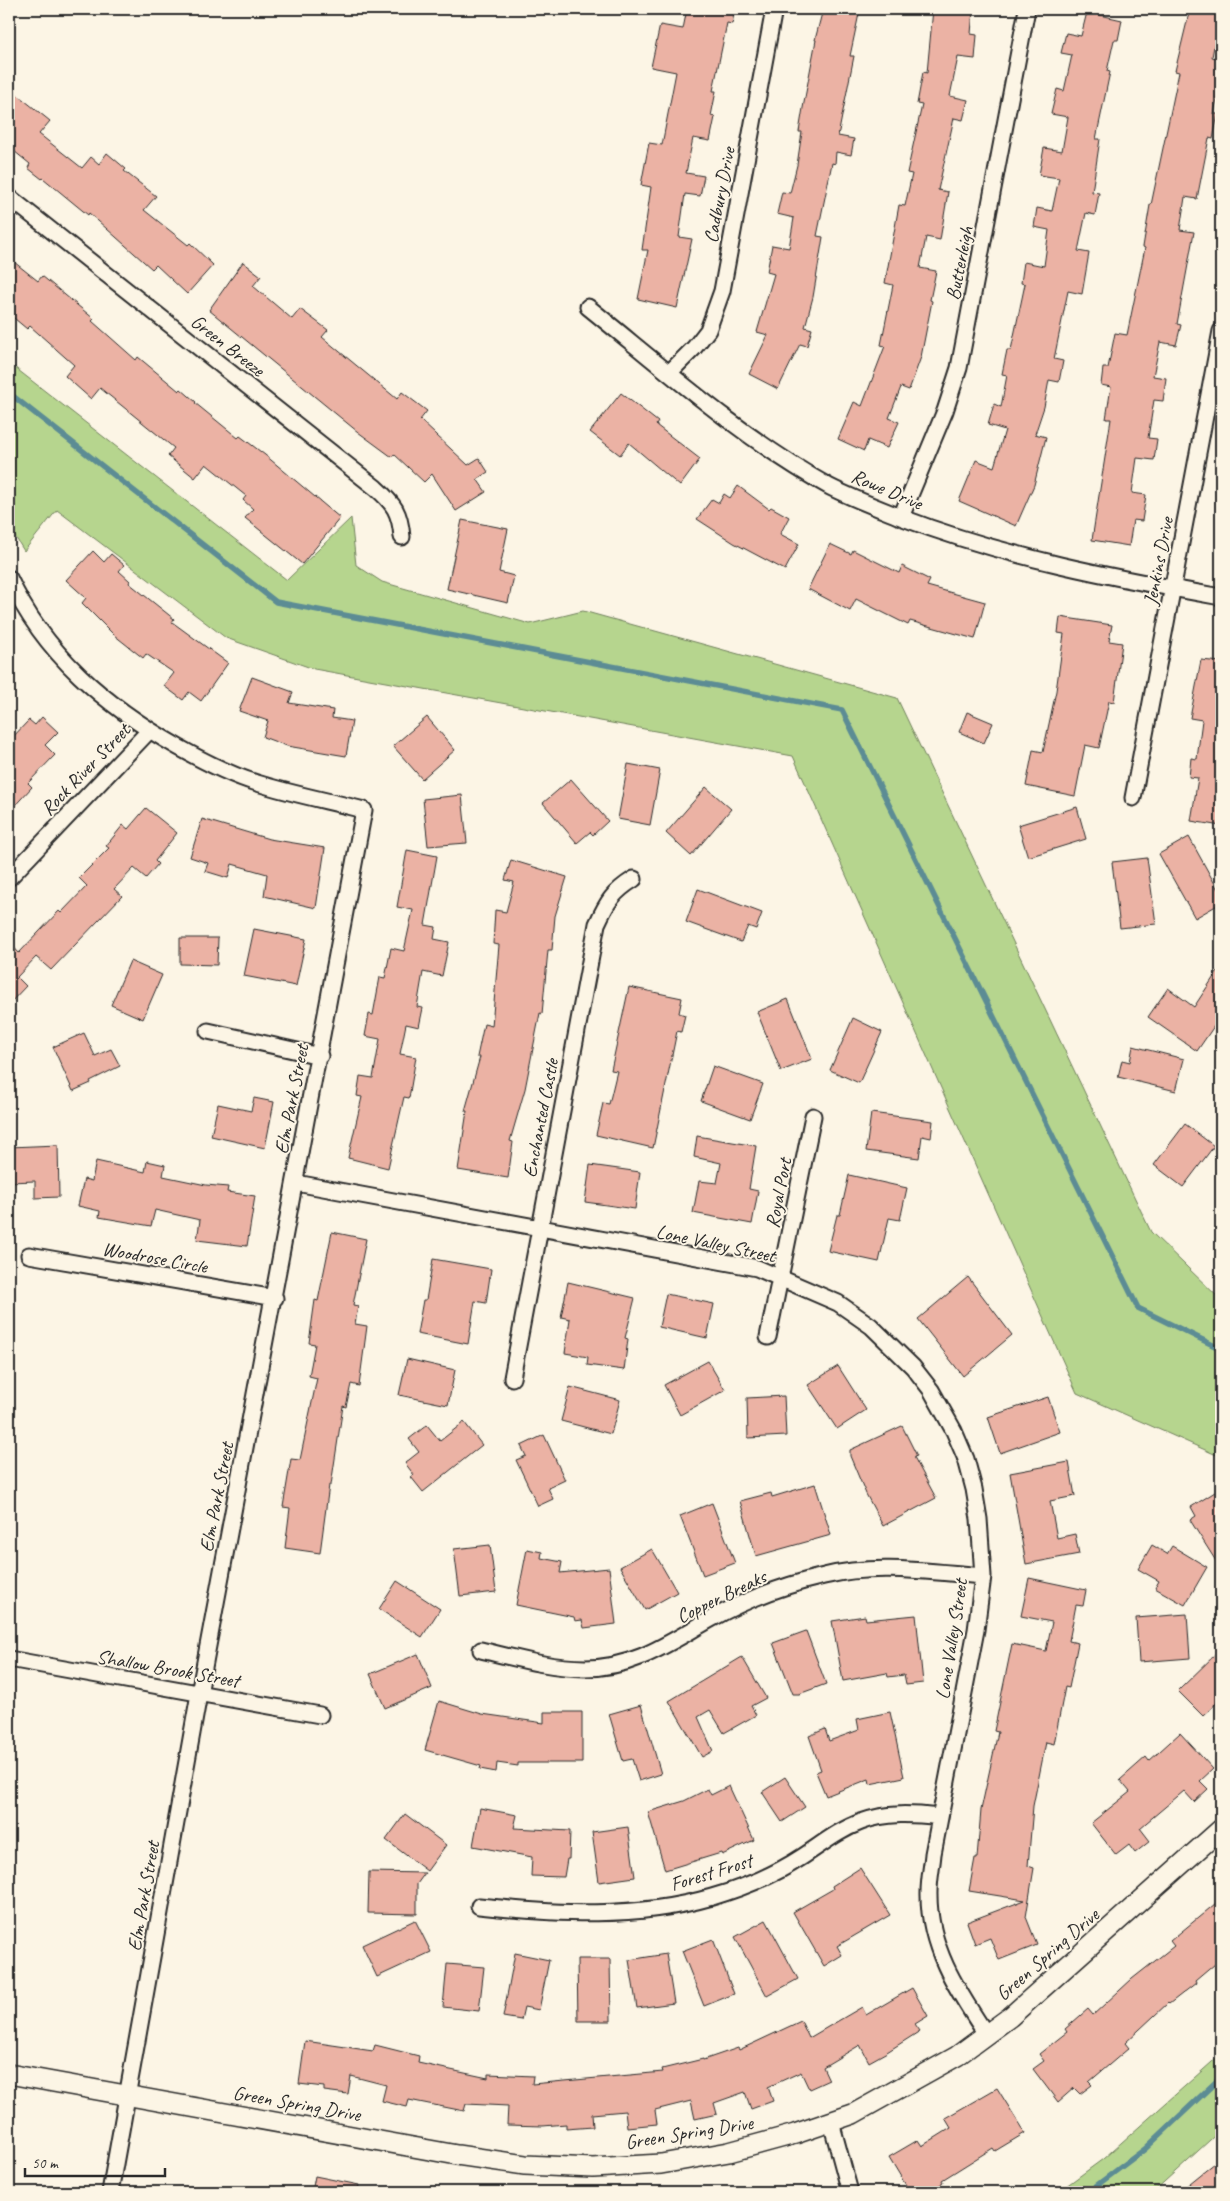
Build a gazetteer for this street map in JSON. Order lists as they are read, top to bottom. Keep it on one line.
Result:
{"streets":{"street":["Cadbury Drive","Butterleigh","Green Breeze","Rowe Drive","Jenkins Drive","Rock River Street","Elm Park Street","Enchanted Castle","Royal Port","Lone Valley Street","Woodrose Circle","Copper Breaks","Shallow Brook Street","Forest Frost","Green Spring Drive"]},"crossings":[["Cadbury Drive","Rowe Drive"],["Butterleigh","Rowe Drive"],["Rowe Drive","Jenkins Drive"],["Rock River Street","Elm Park Street"],["Elm Park Street","Lone Valley Street"],["Elm Park Street","Woodrose Circle"],["Elm Park Street","Shallow Brook Street"],["Elm Park Street","Green Spring Drive"],["Enchanted Castle","Lone Valley Street"],["Royal Port","Lone Valley Street"],["Lone Valley Street","Copper Breaks"],["Lone Valley Street","Forest Frost"],["Lone Valley Street","Green Spring Drive"]],"scale_bar":"50 m"}
